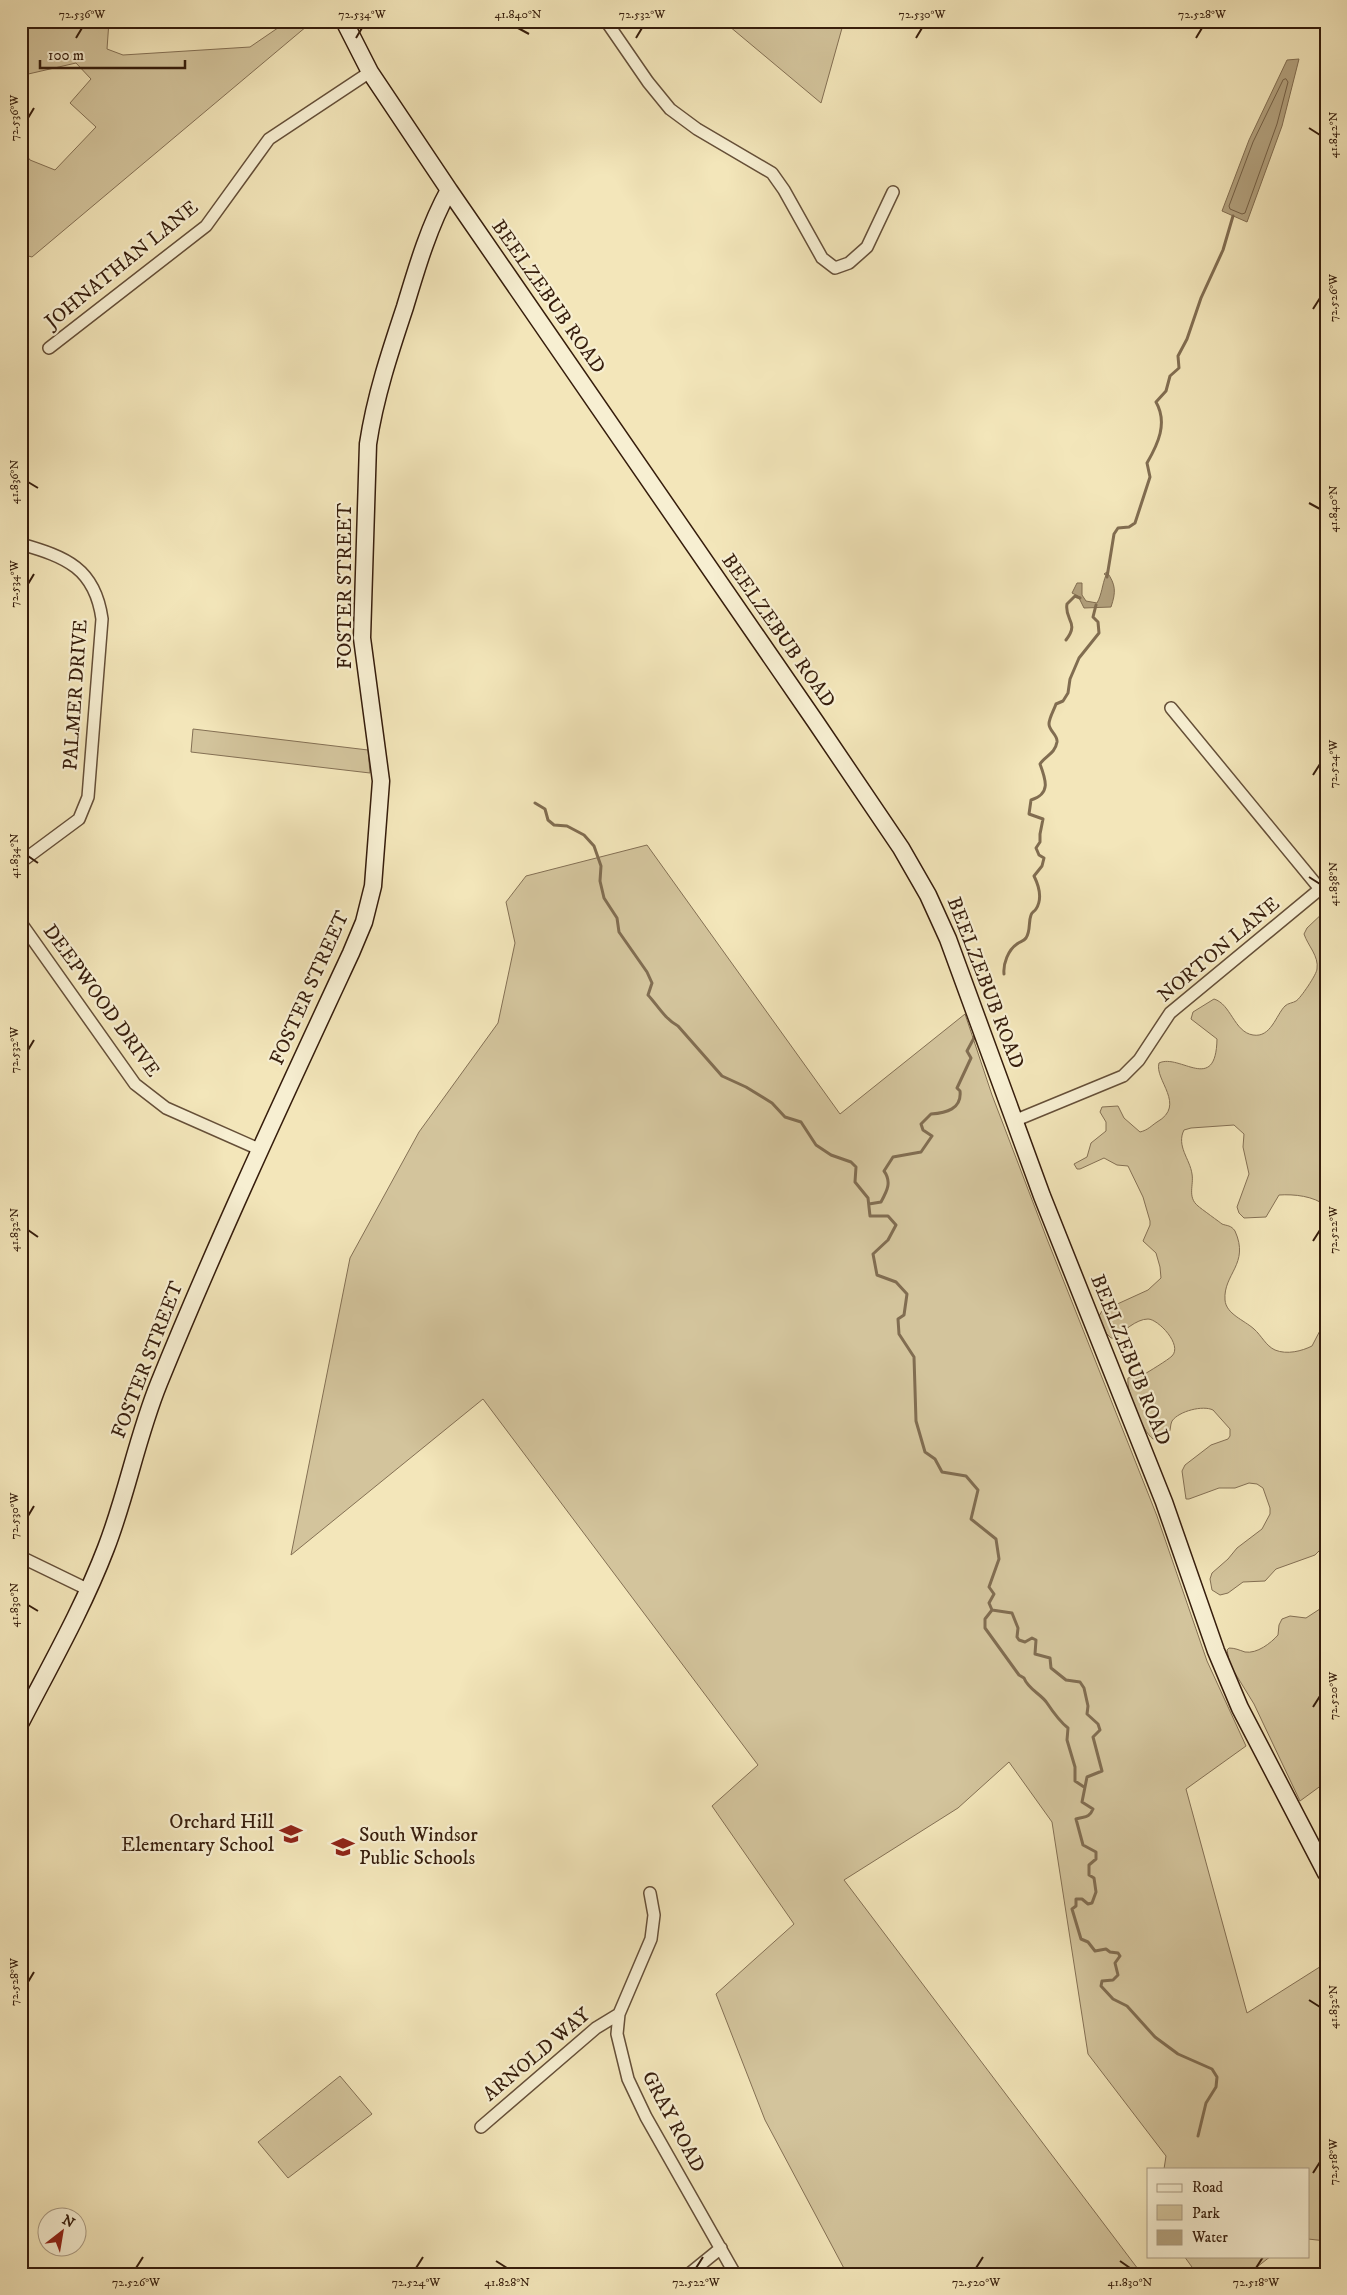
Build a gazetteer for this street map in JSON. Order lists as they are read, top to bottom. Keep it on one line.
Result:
{"streets":{"street":["JOHNATHAN LANE","BEELZEBUB ROAD","FOSTER STREET","PALMER DRIVE","NORTON LANE","DEEPWOOD DRIVE","ARNOLD WAY","GRAY ROAD"]},"crossings":[["BEELZEBUB ROAD","FOSTER STREET"],["BEELZEBUB ROAD","NORTON LANE"],["FOSTER STREET","DEEPWOOD DRIVE"],["ARNOLD WAY","GRAY ROAD"]],"places":{"school or university":["Orchard Hill Elementary School","South Windsor Public Schools"]},"legend":["Road","Park","Water"],"scale_bar":"100 m","north":"top right","coordinates":["72.536°W","72.534°W","41.840°N","72.532°W","72.530°W","72.528°W","41.842°N","72.526°W","41.836°N","72.524°W","41.834°N","41.838°N","72.522°W","41.832°N","41.830°N","72.520°W","72.518°W","41.828°N"]}
